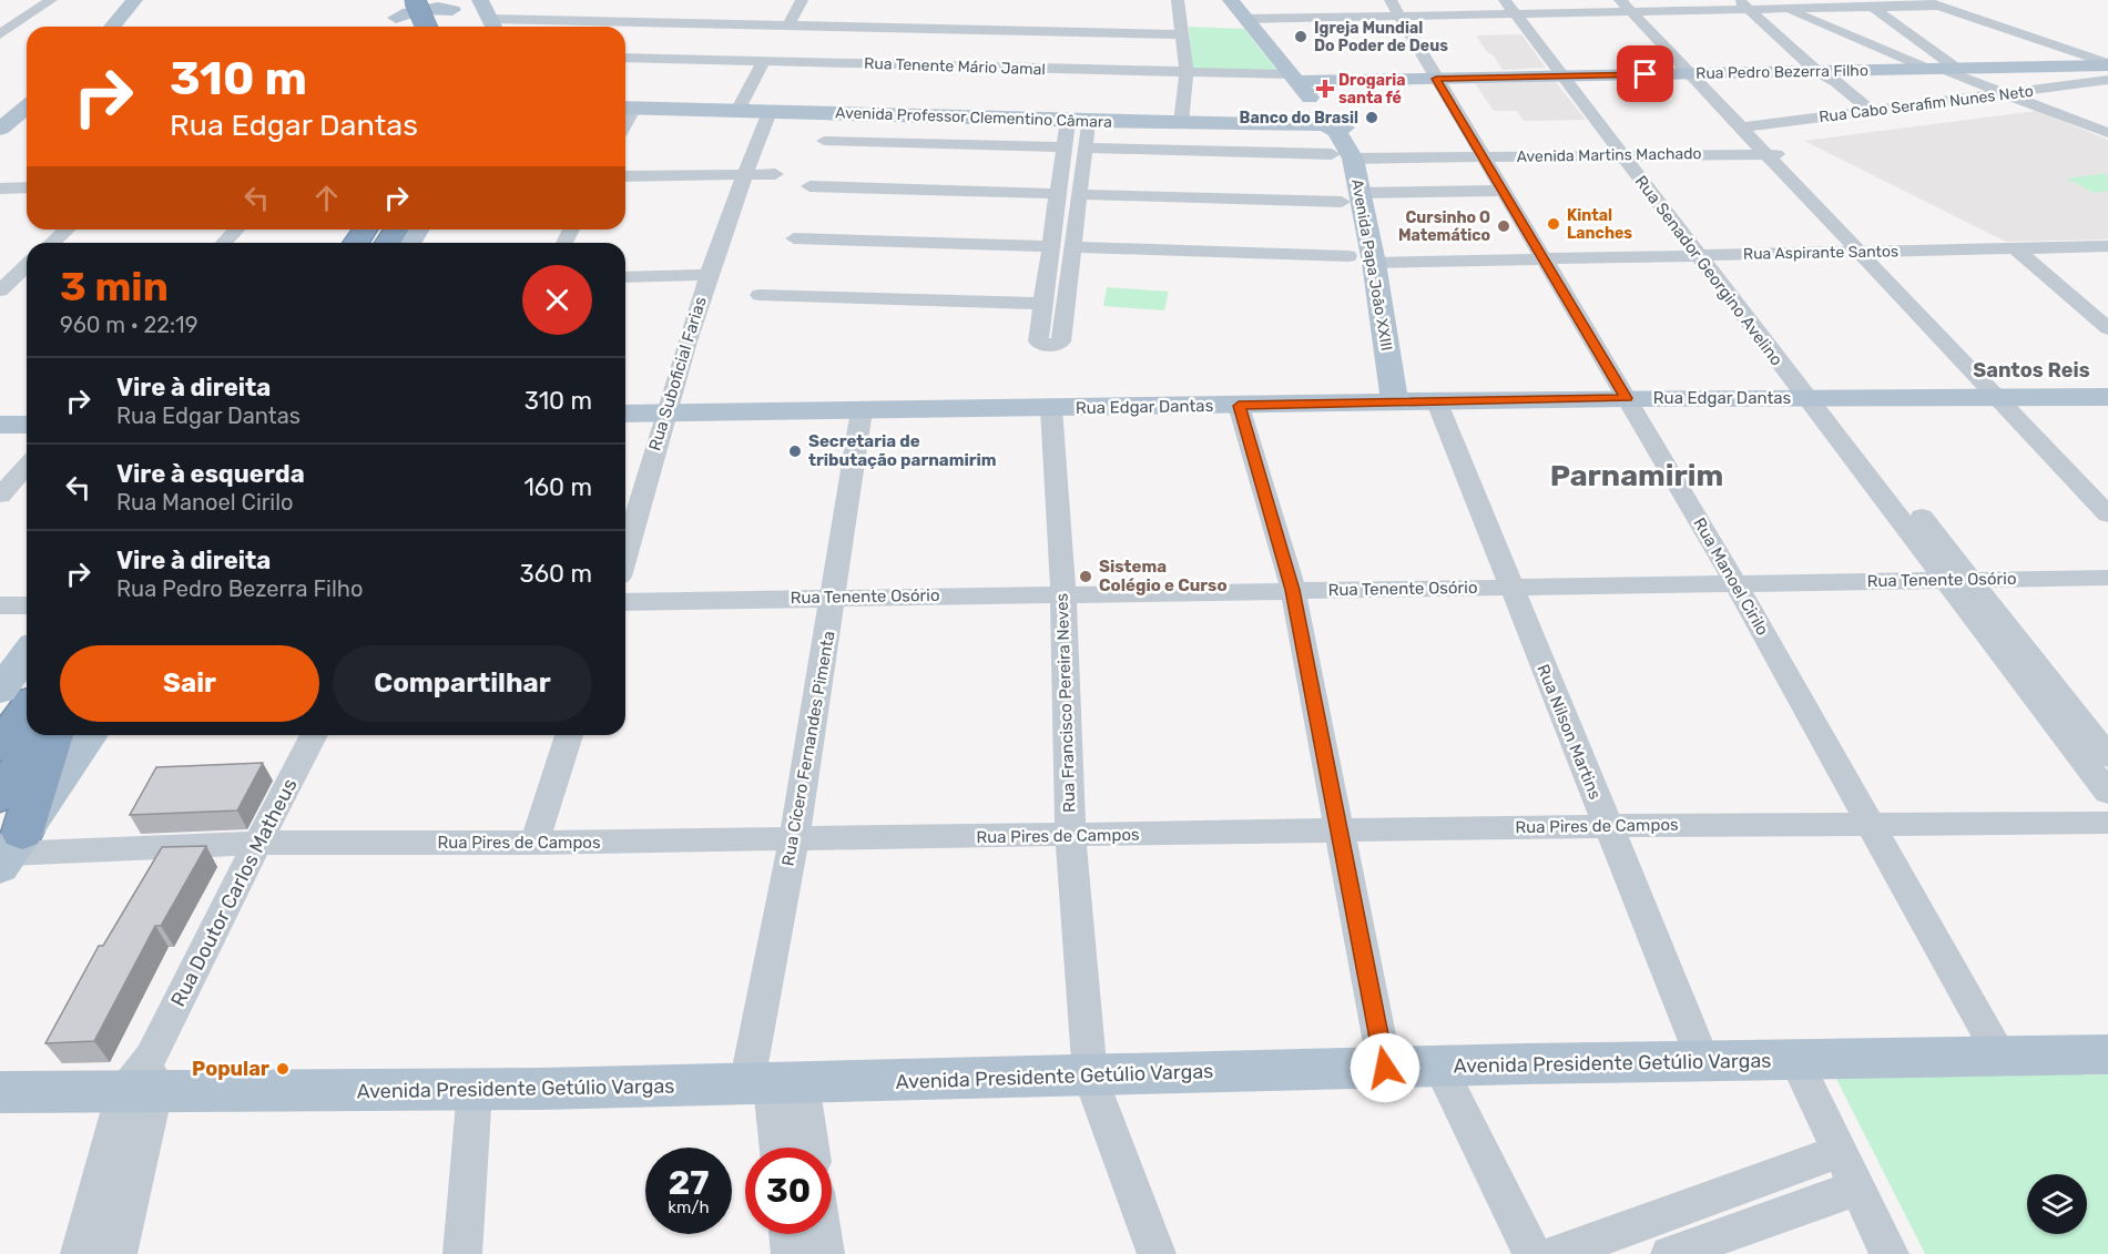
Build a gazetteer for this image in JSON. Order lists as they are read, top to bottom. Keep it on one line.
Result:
{"streets":{"main road":["Rua Pedro Bezerra Filho","Avenida Professor Clementino Câmara","Avenida Papa João XXIII","Rua Edgar Dantas","Avenida Presidente Getúlio Vargas"],"street":["Rua Tenente Mário Jamal","Rua Cabo Serafim Nunes Neto","Avenida Martins Machado","Rua Aspirante Santos","Rua Senador Georgino Avelino","Rua Suboficial Farias","Rua Manoel Cirilo","Rua Tenente Osório","Rua Francisco Pereira Neves","Rua Nilson Martins","Rua Cícero Fernandes Pimenta","Rua Pires de Campos","Rua Doutor Carlos Matheus"]},"crossings":[["Rua Tenente Mário Jamal","Rua Pedro Bezerra Filho"],["Rua Tenente Mário Jamal","Avenida Papa João XXIII"],["Rua Pedro Bezerra Filho","Avenida Papa João XXIII"],["Rua Pedro Bezerra Filho","Rua Senador Georgino Avelino"],["Rua Pedro Bezerra Filho","Rua Manoel Cirilo"],["Avenida Professor Clementino Câmara","Avenida Papa João XXIII"],["Avenida Professor Clementino Câmara","Rua Suboficial Farias"],["Avenida Martins Machado","Avenida Papa João XXIII"],["Avenida Martins Machado","Rua Senador Georgino Avelino"],["Avenida Martins Machado","Rua Manoel Cirilo"],["Rua Aspirante Santos","Avenida Papa João XXIII"],["Rua Aspirante Santos","Rua Senador Georgino Avelino"],["Rua Aspirante Santos","Rua Manoel Cirilo"],["Avenida Papa João XXIII","Rua Edgar Dantas"],["Rua Senador Georgino Avelino","Rua Edgar Dantas"],["Rua Senador Georgino Avelino","Rua Tenente Osório"],["Rua Suboficial Farias","Rua Edgar Dantas"],["Rua Edgar Dantas","Rua Manoel Cirilo"],["Rua Edgar Dantas","Rua Francisco Pereira Neves"],["Rua Edgar Dantas","Rua Nilson Martins"],["Rua Edgar Dantas","Rua Cícero Fernandes Pimenta"],["Rua Manoel Cirilo","Rua Tenente Osório"],["Rua Manoel Cirilo","Rua Pires de Campos"],["Rua Manoel Cirilo","Avenida Presidente Getúlio Vargas"],["Rua Tenente Osório","Rua Francisco Pereira Neves"],["Rua Tenente Osório","Rua Nilson Martins"],["Rua Tenente Osório","Rua Cícero Fernandes Pimenta"],["Rua Francisco Pereira Neves","Rua Pires de Campos"],["Rua Francisco Pereira Neves","Avenida Presidente Getúlio Vargas"],["Rua Nilson Martins","Rua Pires de Campos"],["Rua Nilson Martins","Avenida Presidente Getúlio Vargas"],["Rua Cícero Fernandes Pimenta","Rua Pires de Campos"],["Rua Cícero Fernandes Pimenta","Avenida Presidente Getúlio Vargas"],["Rua Pires de Campos","Rua Doutor Carlos Matheus"],["Rua Doutor Carlos Matheus","Avenida Presidente Getúlio Vargas"]],"districts":["Santos Reis","Parnamirim"],"places":{"other":["Igreja Mundial Do Poder de Deus","Banco do Brasil","Kintal Lanches","Cursinho O Matemático","Secretaria de tributação parnamirim","Sistema Colégio e Curso","Popular"],"health":["Drogaria santa fé"]},"page":{"turn":["310 m","Rua Edgar Dantas"],"heading":["3 min","960 m · 22:19"],"list":[{"name":"Vire à direita","note":"Rua Edgar Dantas","value":"310 m"},{"name":"Vire à esquerda","note":"Rua Manoel Cirilo","value":"160 m"},{"name":"Vire à direita","note":"Rua Pedro Bezerra Filho","value":"360 m"}],"buttons":["Sair","Compartilhar"],"speed":"27 km/h","limit":"30"}}
